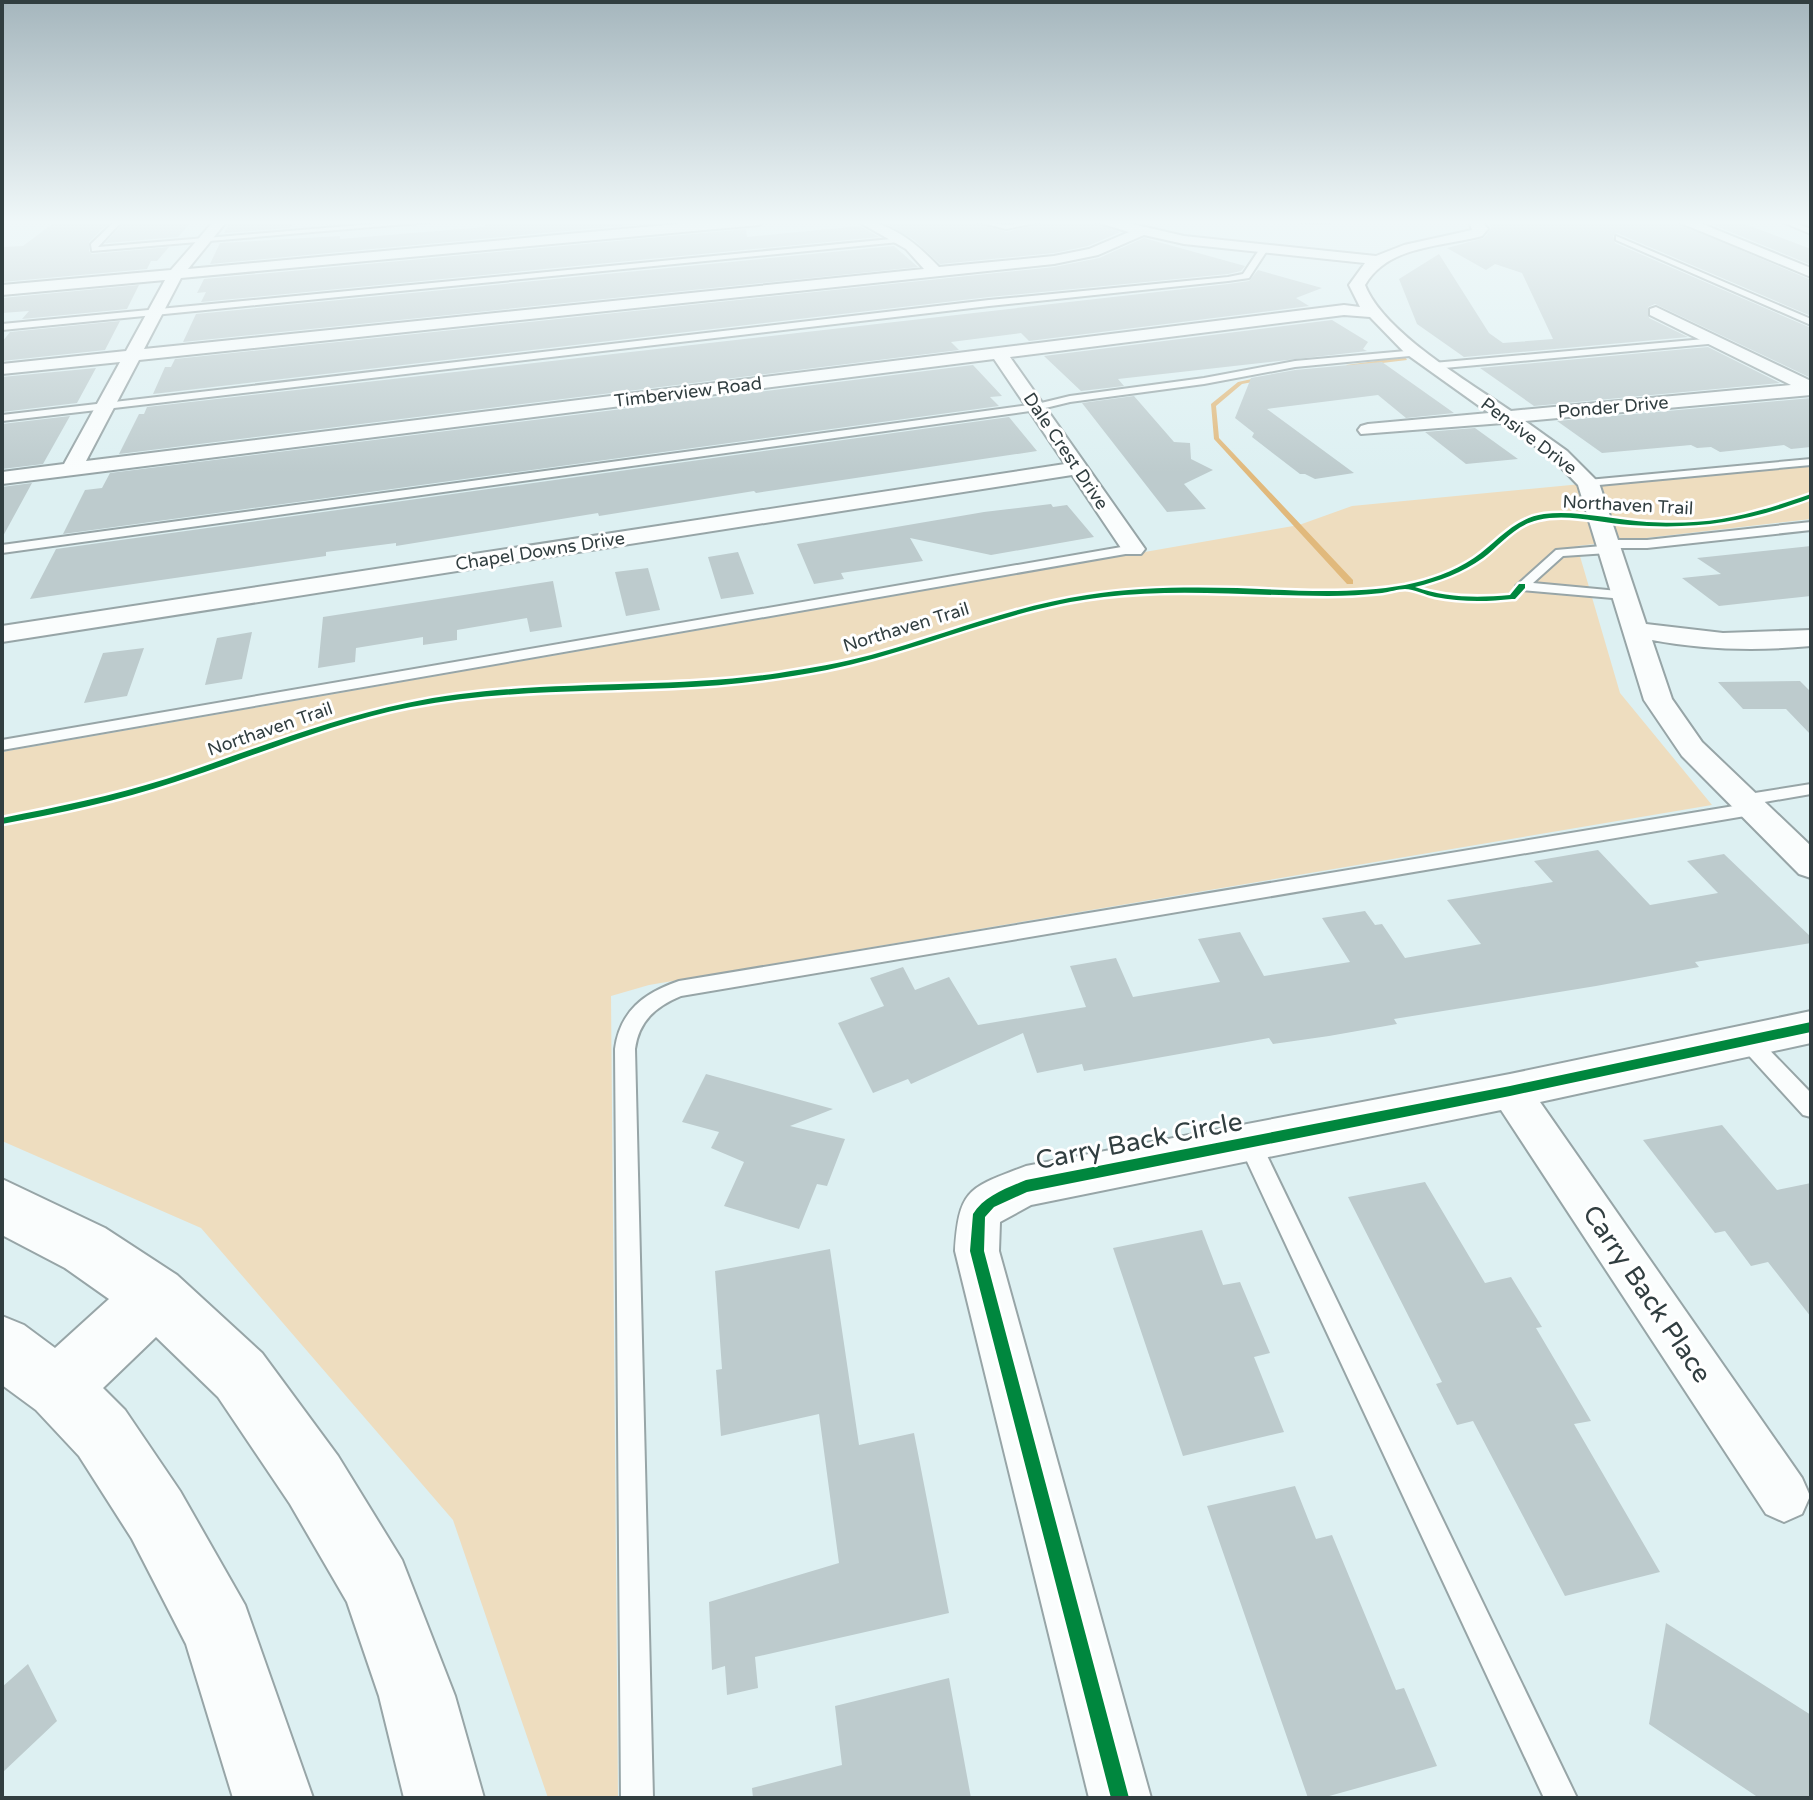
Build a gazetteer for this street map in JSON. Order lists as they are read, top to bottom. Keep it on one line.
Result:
{"streets":{"street":["Timberview Road","Ponder Drive","Pensive Drive","Dale Crest Drive","Chapel Downs Drive","Carry Back Circle","Carry Back Place"],"cycle path":["Northaven Trail"]},"crossings":[["Timberview Road","Pensive Drive"],["Timberview Road","Dale Crest Drive"],["Ponder Drive","Pensive Drive"],["Dale Crest Drive","Chapel Downs Drive"],["Carry Back Circle","Carry Back Place"]]}
